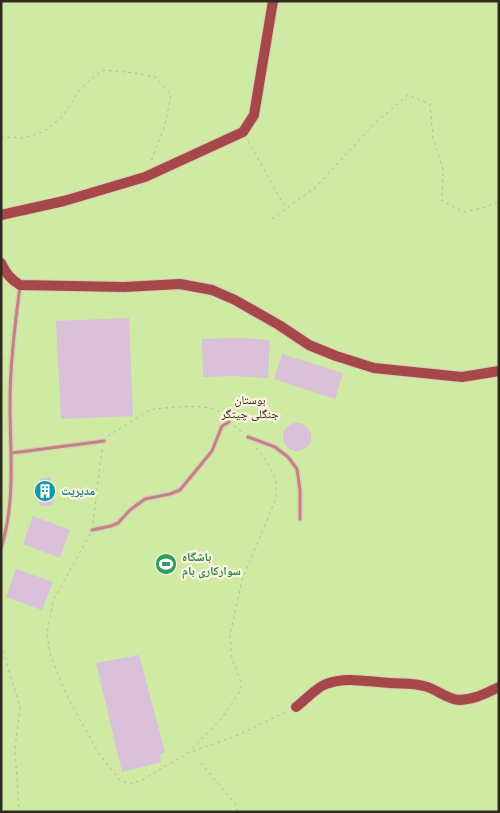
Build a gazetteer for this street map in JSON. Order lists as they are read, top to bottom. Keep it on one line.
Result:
{"parks":["بوستان جنگلی چیتگر"],"places":{"building":["مدیریت"],"sports":["باشگاه سوارکاری بام"]}}
